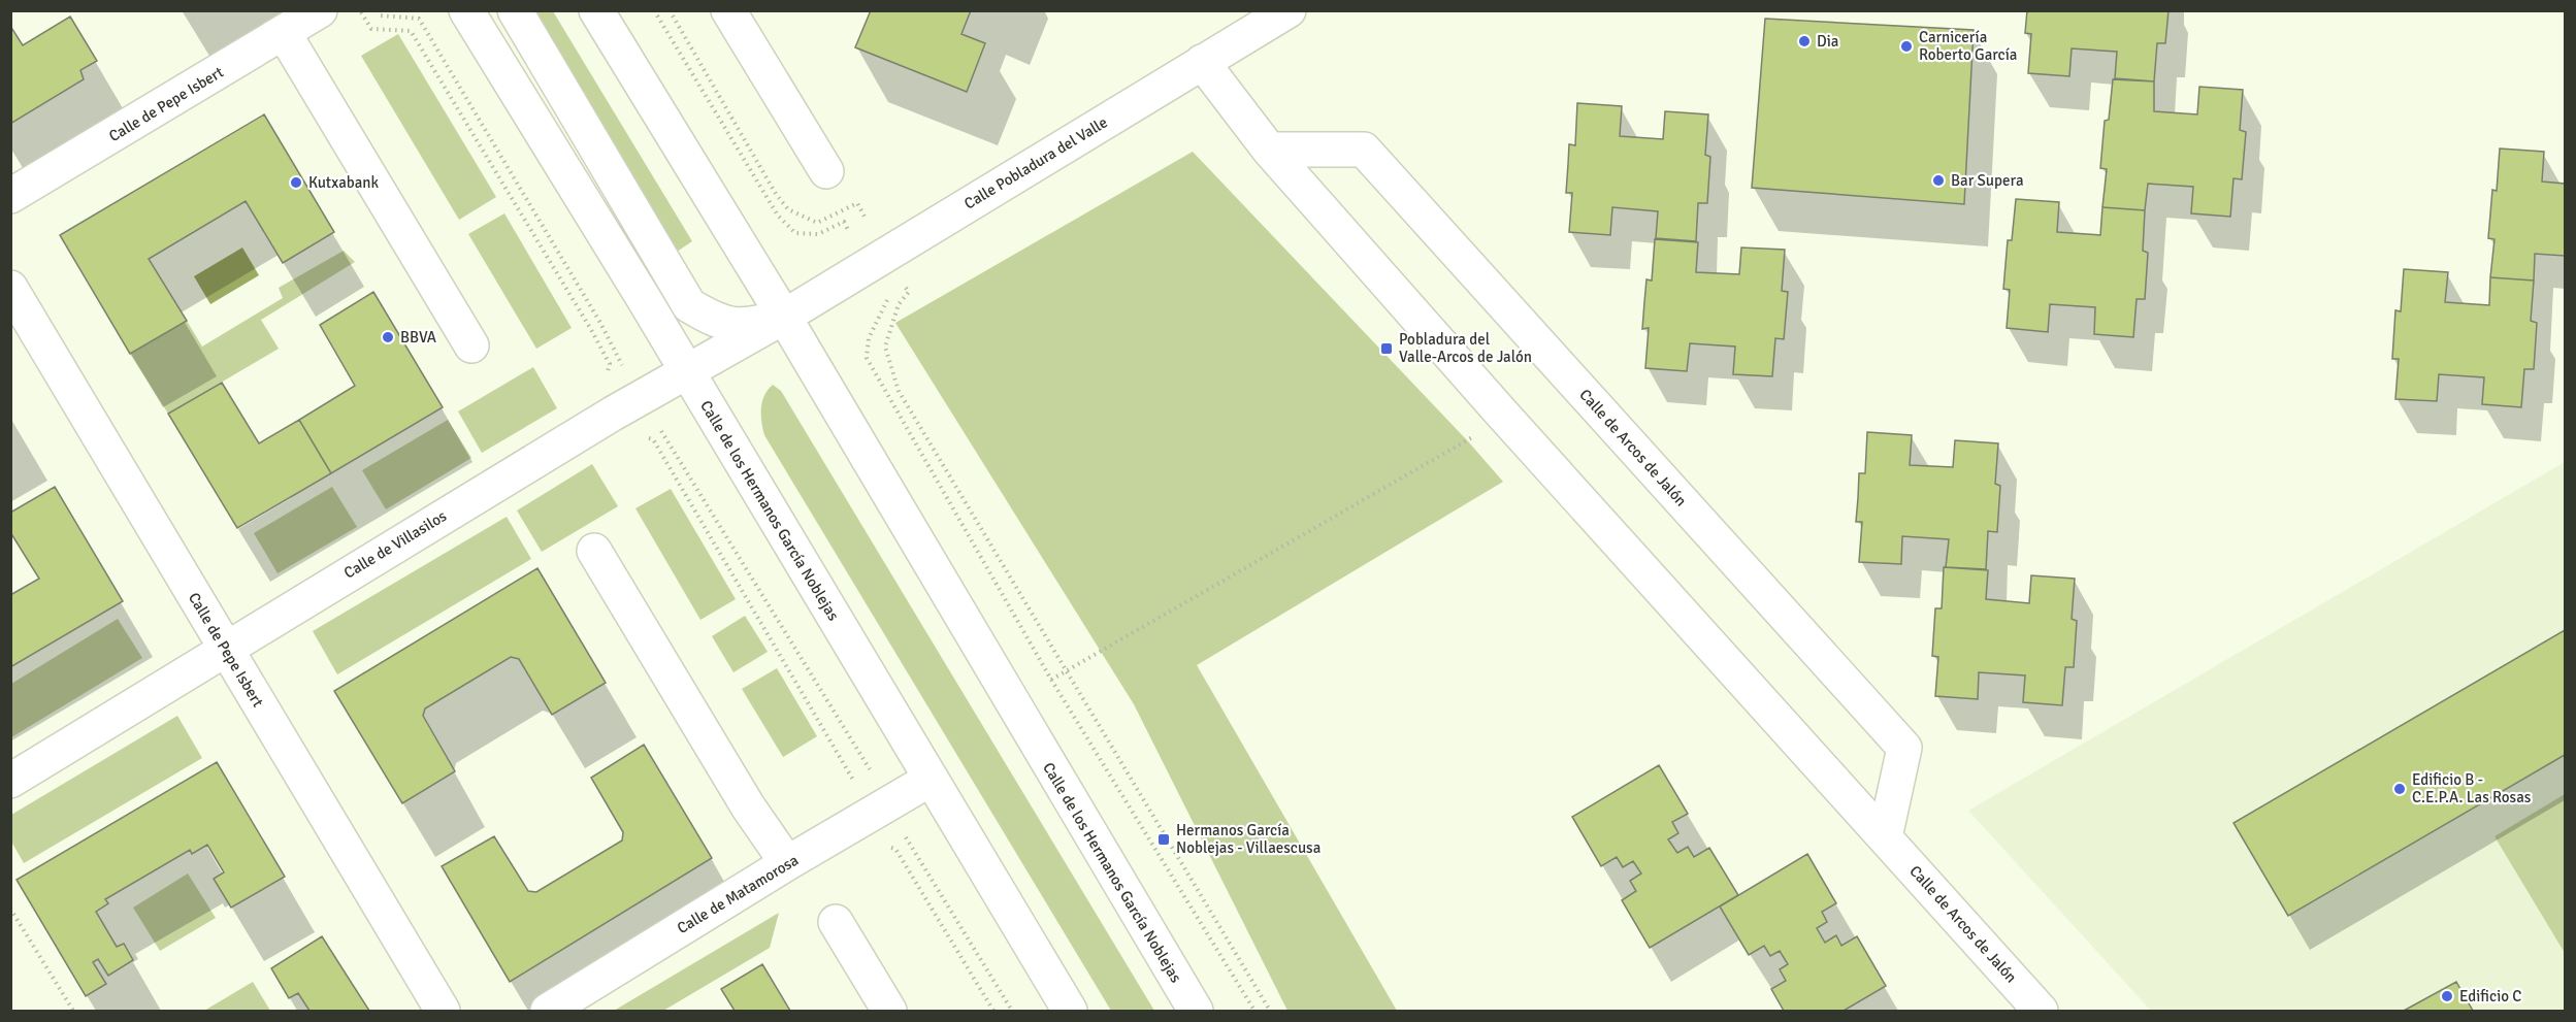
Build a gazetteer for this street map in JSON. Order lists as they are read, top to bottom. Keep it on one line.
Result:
{"streets":{"street":["Calle de Pepe Isbert","Calle Pobladura del Valle","Calle de Arcos de Jalón","Calle de los Hermanos García Noblejas","Calle de Villasilos","Calle de Matamorosa"]},"crossings":[["Calle de Pepe Isbert","Calle de Villasilos"],["Calle Pobladura del Valle","Calle de Arcos de Jalón"],["Calle Pobladura del Valle","Calle de los Hermanos García Noblejas"],["Calle Pobladura del Valle","Calle de Villasilos"],["Calle de los Hermanos García Noblejas","Calle de Villasilos"],["Calle de los Hermanos García Noblejas","Calle de Matamorosa"]],"places":{"other":["Dia","Carnicería Roberto García","Bar Supera","Kutxabank","BBVA","Edificio B - C.E.P.A. Las Rosas","Edificio C"],"transit":["Pobladura del Valle-Arcos de Jalón","Hermanos García Noblejas - Villaescusa"]}}
